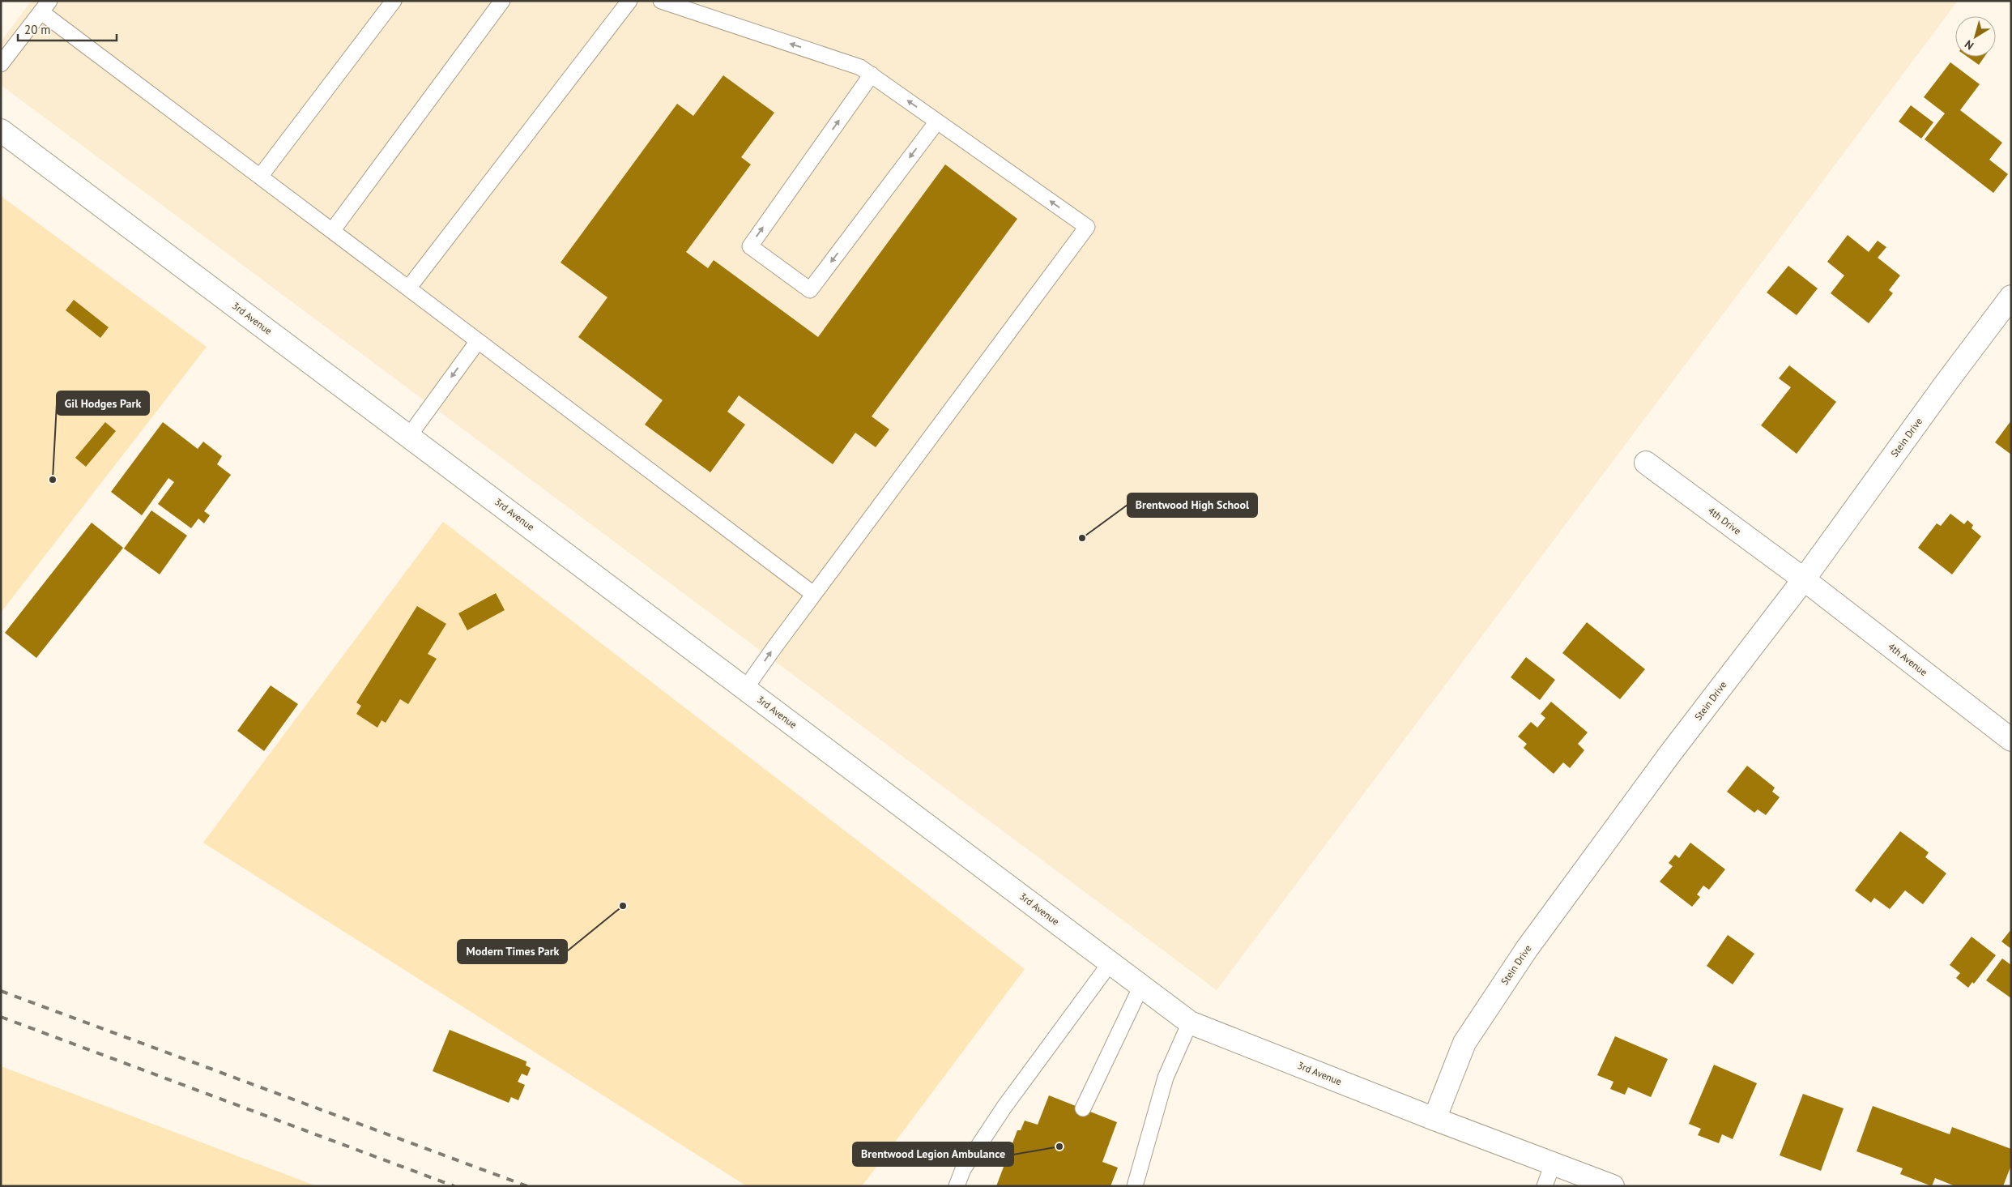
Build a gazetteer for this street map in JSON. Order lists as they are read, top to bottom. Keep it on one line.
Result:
{"streets":{"street":["3rd Avenue","Stein Drive","4th Drive","4th Avenue"]},"crossings":[["3rd Avenue","Stein Drive"],["Stein Drive","4th Drive"],["Stein Drive","4th Avenue"],["4th Drive","4th Avenue"]],"places":["Gil Hodges Park","Brentwood High School","Modern Times Park","Brentwood Legion Ambulance"],"scale_bar":"20 m","north":"bottom left"}
